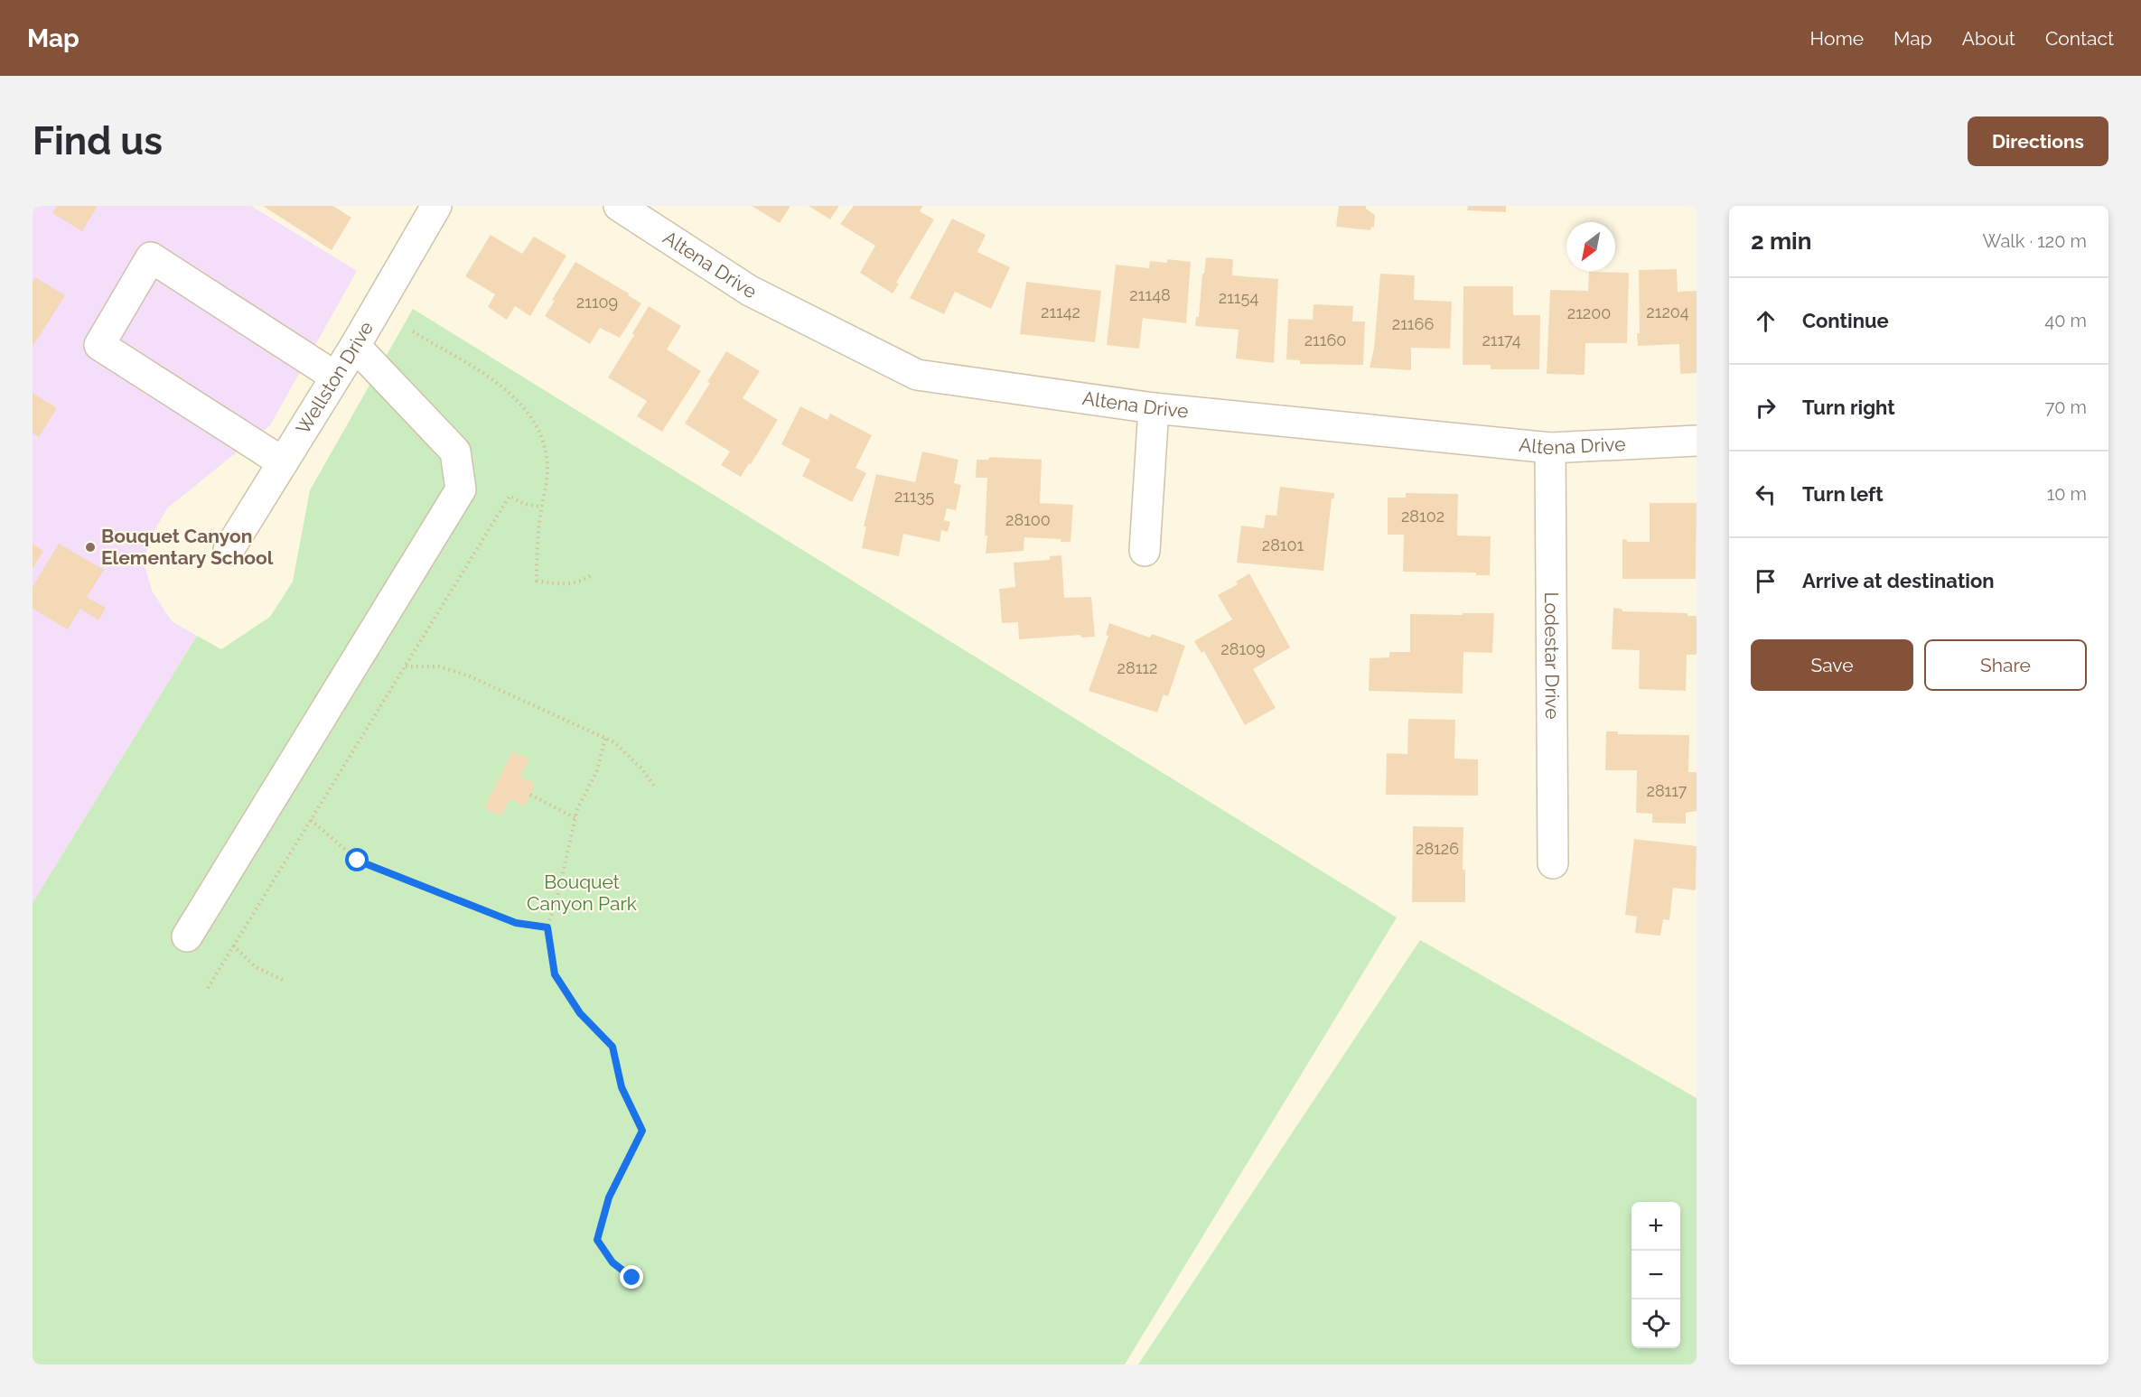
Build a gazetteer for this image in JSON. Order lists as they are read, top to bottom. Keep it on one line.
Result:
{"streets":{"street":["Altena Drive","Wellston Drive","Lodestar Drive"]},"crossings":[["Altena Drive","Lodestar Drive"]],"parks":["Bouquet Canyon Park"],"places":["Bouquet Canyon Elementary School"],"house_numbers":["21148","21154","21109","21142","21204","21200","21166","21160","21174","21135","28102","28100","28101","28109","28112","28117","28126"],"north":"bottom left","page":{"header":"Map","nav":["Home","Map","About","Contact"],"buttons":["Directions",["Save","Share"]],"title":"Find us","heading":["2 min","Walk · 120 m"],"list":[["Continue","40 m"],["Turn right","70 m"],["Turn left","10 m"],"Arrive at destination"],"map_buttons":["+","−"]}}
